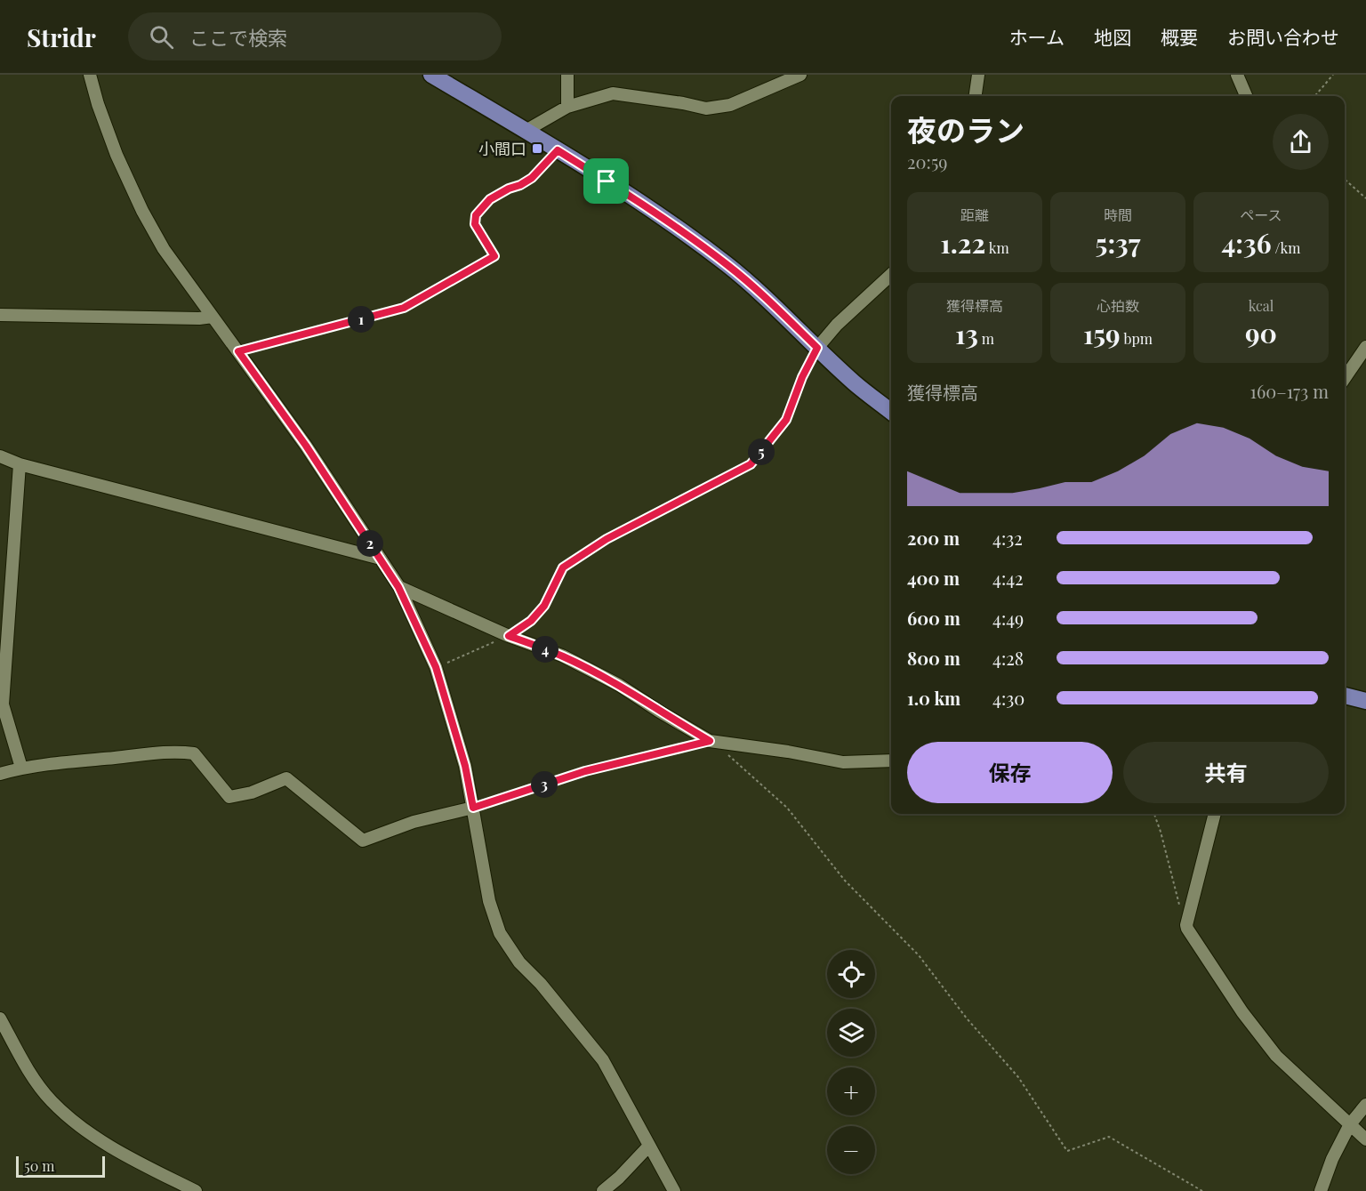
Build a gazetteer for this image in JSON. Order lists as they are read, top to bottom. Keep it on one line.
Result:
{"places":{"transit":["小間口"]},"scale_bar":"50 m","page":{"header":"Stridr","search":"ここで検索","nav":["ホーム","地図","概要","お問い合わせ"],"heading":["夜のラン","20:59"],"stats":[["距離","1.22 km"],["時間","5:37"],["ペース","4:36 /km"],["獲得標高","13 m"],["心拍数","159 bpm"],["kcal","90"]],"pins":["1","5","2","4","3"],"chart":["獲得標高","160–173 m"],"list":[{"name":"200 m","note":"4:32"},{"name":"400 m","note":"4:42"},{"name":"600 m","note":"4:49"},{"name":"800 m","note":"4:28"},{"name":"1.0 km","note":"4:30"}],"buttons":["保存","共有"],"map_buttons":["+","−"],"scale":"50 m"}}
